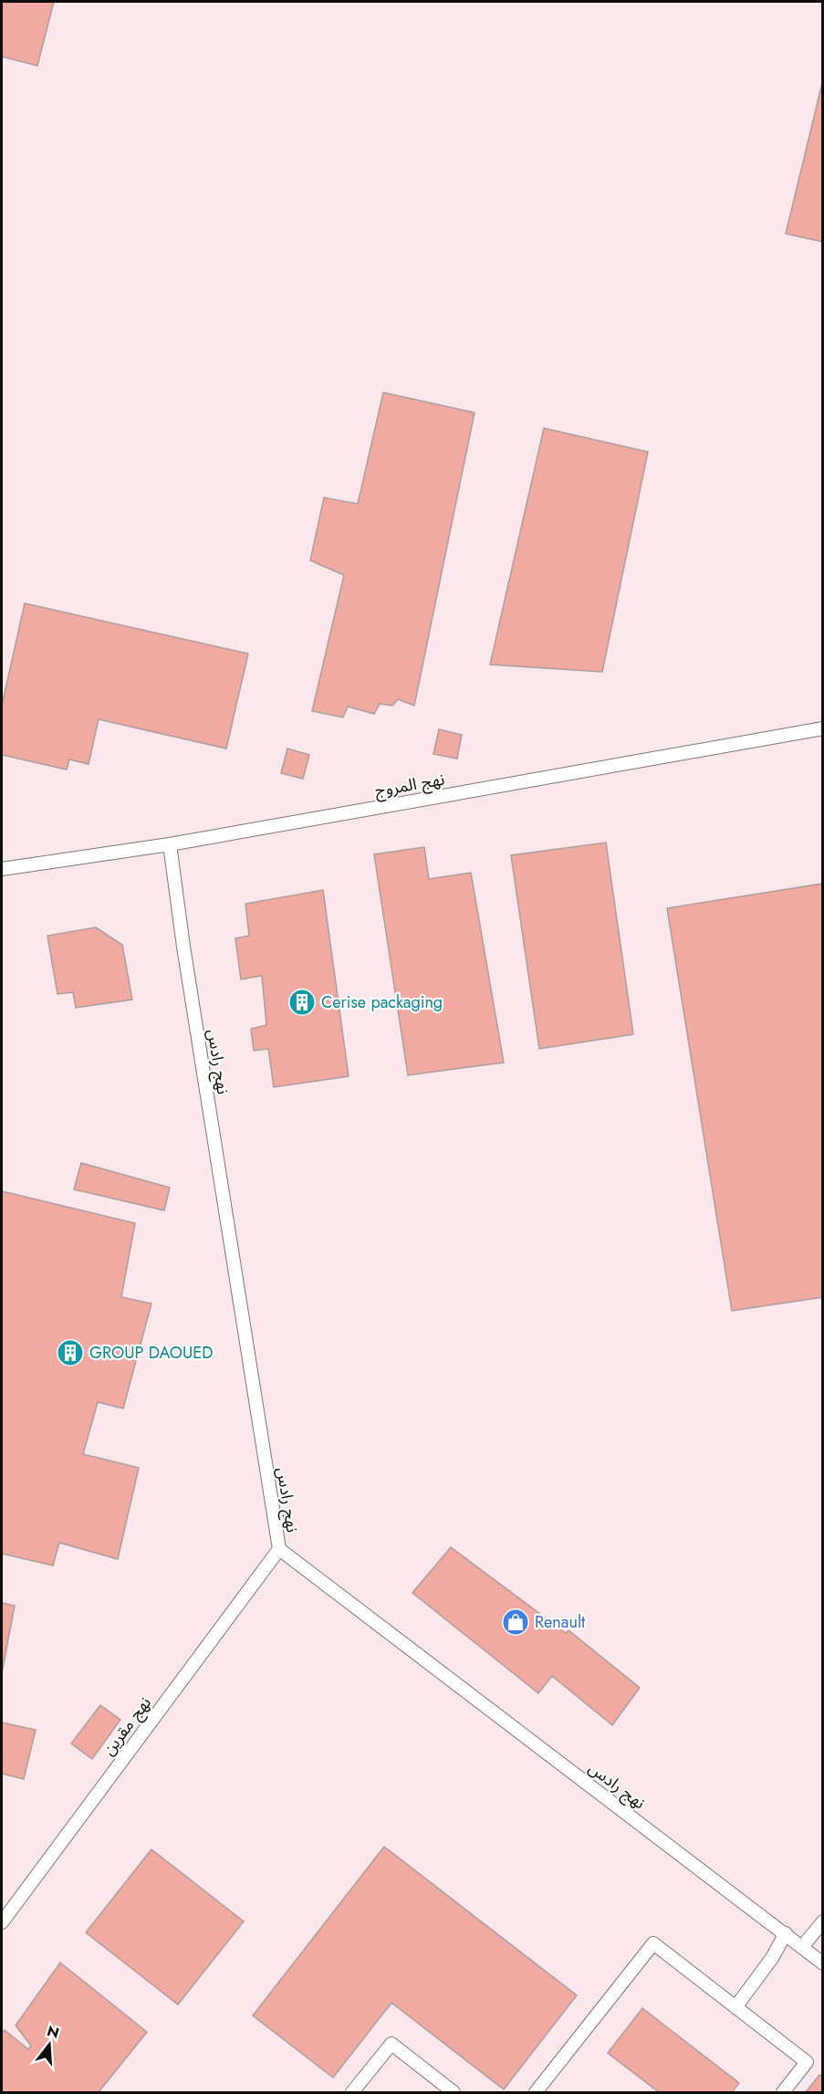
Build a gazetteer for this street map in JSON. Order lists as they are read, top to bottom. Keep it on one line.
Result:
{"streets":{"lane":["نهج المروج","نهج رادس","نهج مقرين"]},"crossings":[["نهج المروج","نهج رادس"],["نهج رادس","نهج مقرين"]],"places":{"building":["Cerise packaging","GROUP DAOUED"],"shop":["Renault"]},"north":"top"}
